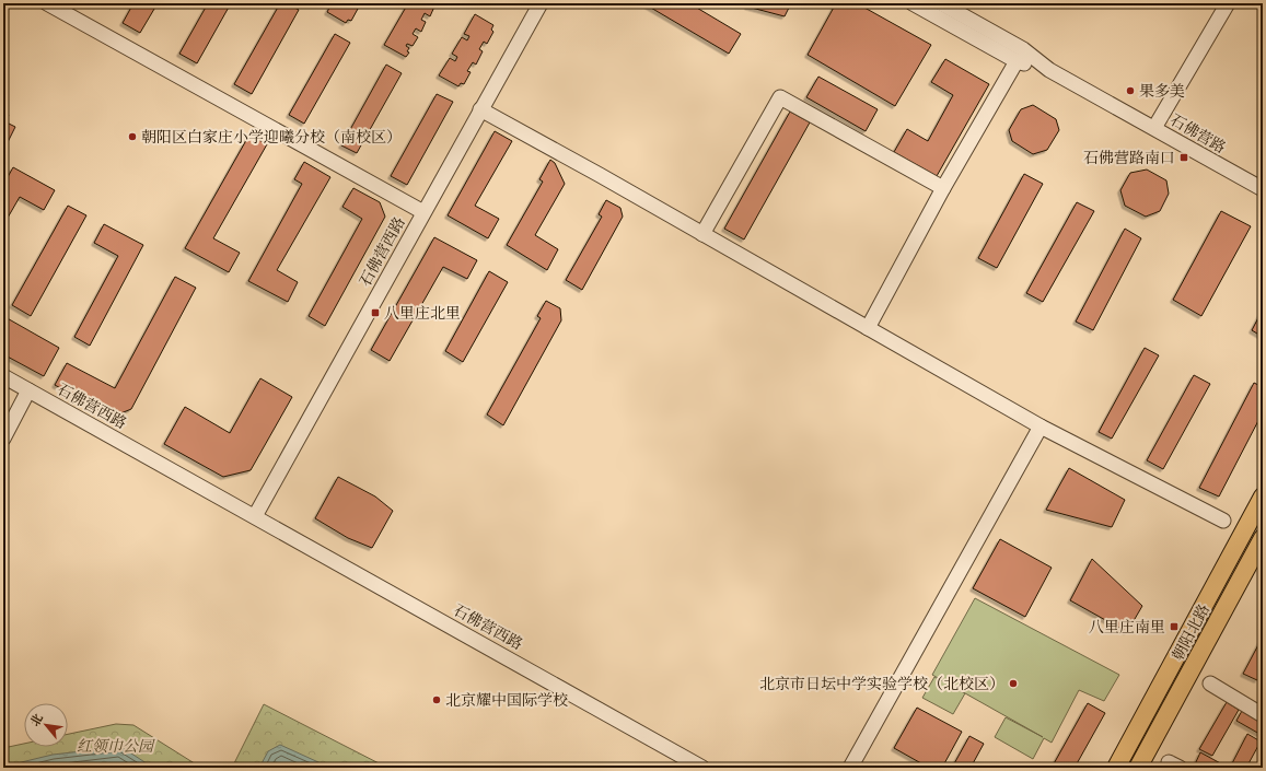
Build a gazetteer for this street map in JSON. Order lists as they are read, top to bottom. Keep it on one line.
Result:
{"streets":{"main road":["朝阳北路"],"street":["石佛营路","石佛营西路"]},"parks":["红领巾公园"],"places":{"other":["果多美","朝阳区白家庄小学迎曦分校（南校区）","北京市日坛中学实验学校（北校区）","北京耀中国际学校"],"transit":["石佛营路南口","八里庄北里","八里庄南里"]},"north":"top left"}
